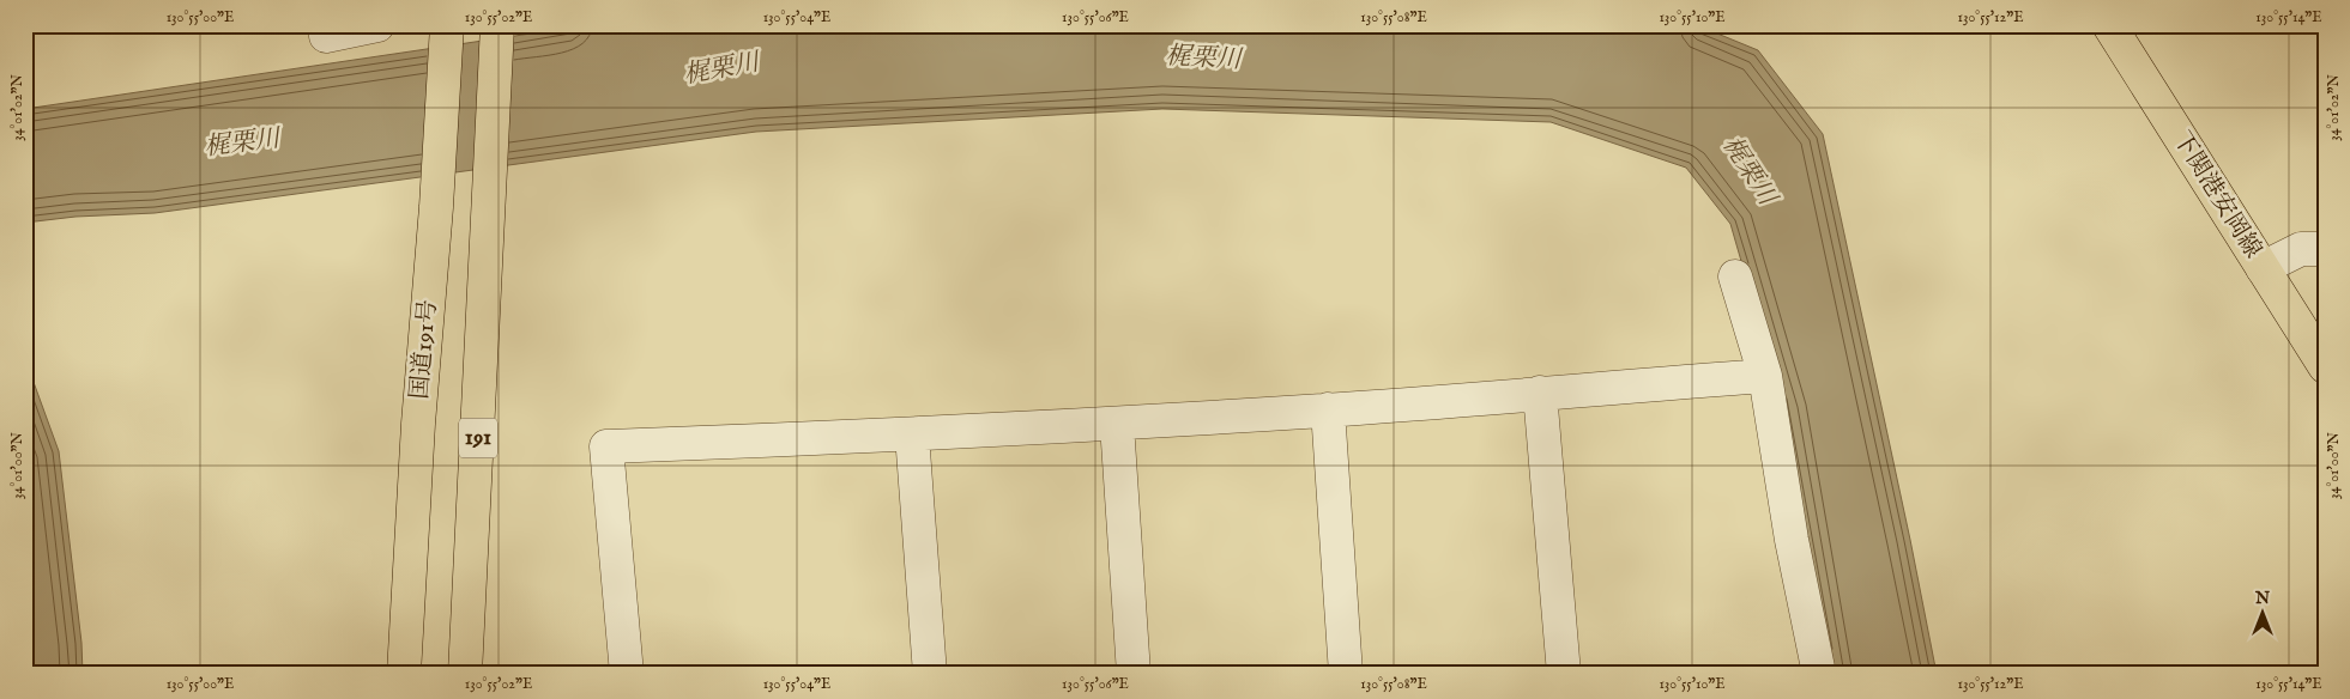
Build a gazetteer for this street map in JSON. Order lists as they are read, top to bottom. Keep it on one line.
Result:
{"streets":{"main road":["下関港安岡線","国道191号","191"]},"water":["梶栗川"],"north":"top","coordinates":["130°55'00\"E","130°55'02\"E","130°55'04\"E","130°55'06\"E","130°55'08\"E","130°55'10\"E","130°55'12\"E","130°55'14\"E","34°01'02\"N","34°01'00\"N"]}
